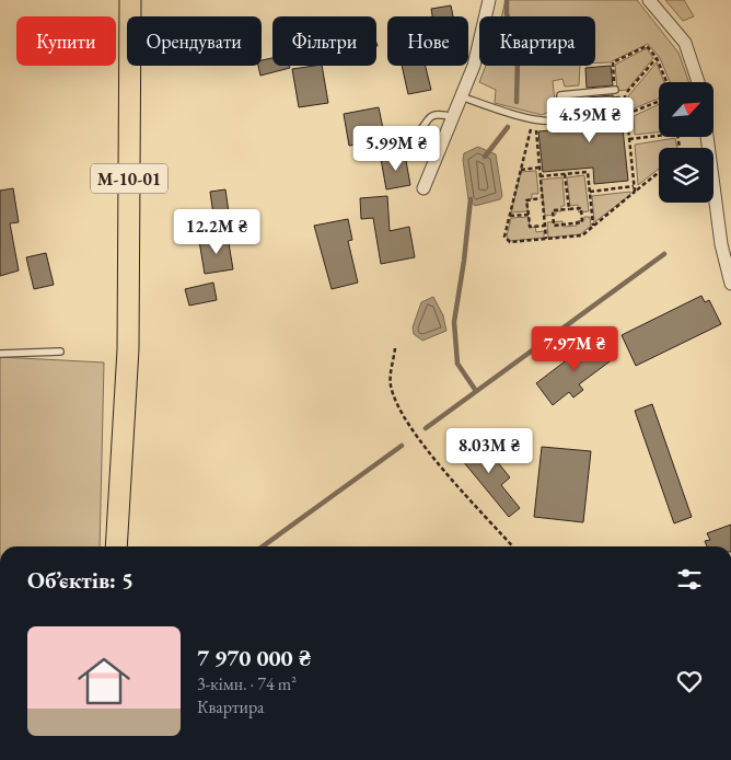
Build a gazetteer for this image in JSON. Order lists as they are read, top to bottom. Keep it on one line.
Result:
{"streets":{"highway":["М-10-01"]},"north":"top right","page":{"chip":["Купити","Орендувати","Фільтри","Нове","Квартира"],"price":["4.59M ₴","5.99M ₴","12.2M ₴","7.97M ₴","8.03M ₴"],"heading":"Об’єктів: 5","list":[{"name":"7 970 000 ₴","note":"3-кімн. · 74 m² · Квартира"}]}}
